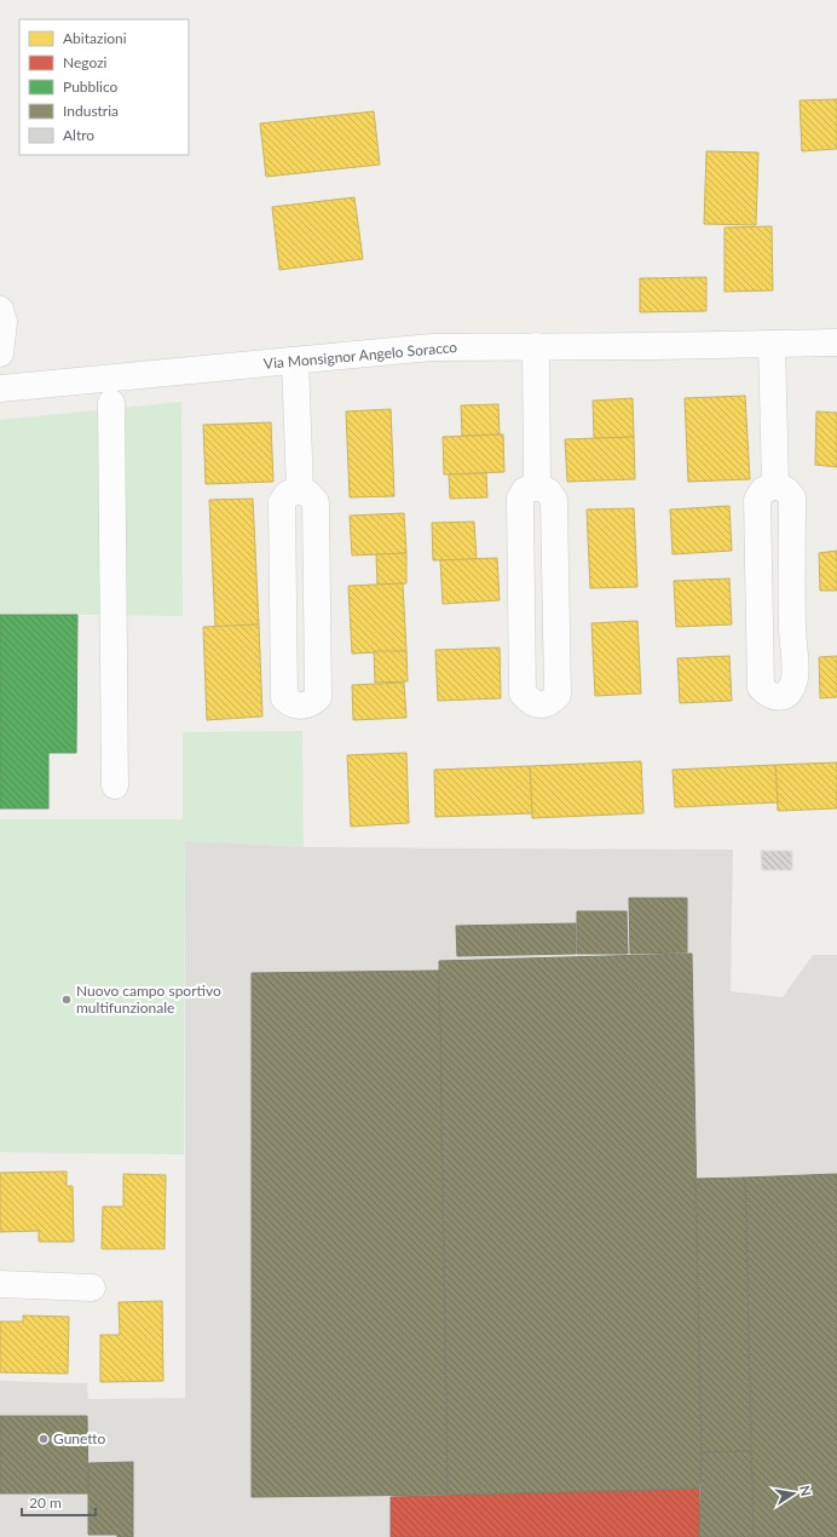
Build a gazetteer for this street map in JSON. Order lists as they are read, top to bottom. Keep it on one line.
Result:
{"streets":{"street":["Via Monsignor Angelo Soracco"]},"places":["Nuovo campo sportivo multifunzionale","Gunetto"],"legend":["Abitazioni","Negozi","Pubblico","Industria","Altro"],"scale_bar":"20 m","north":"right"}
